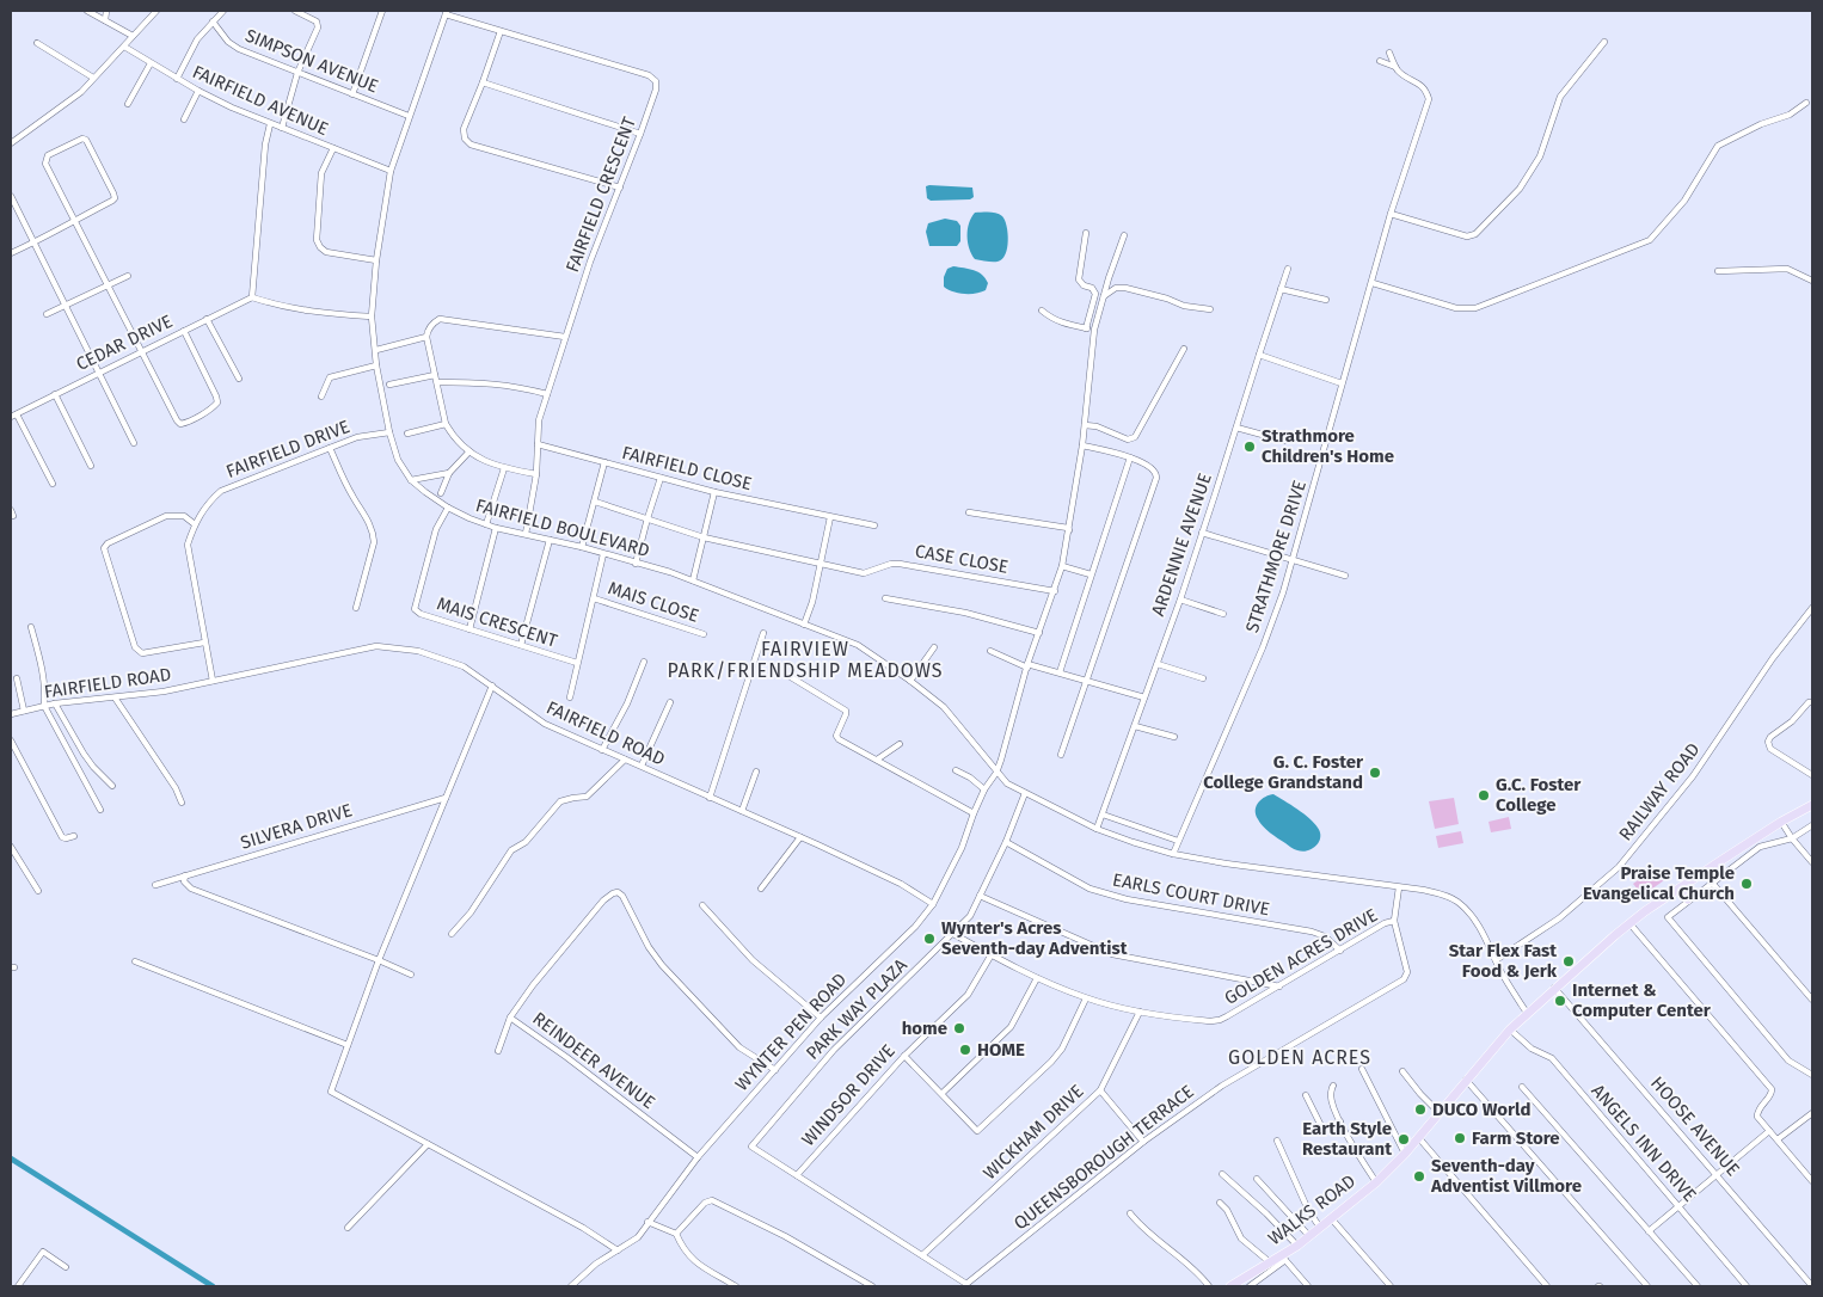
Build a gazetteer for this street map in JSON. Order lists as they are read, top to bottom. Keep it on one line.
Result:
{"streets":{"main road":["WALKS ROAD"],"street":["SIMPSON AVENUE","FAIRFIELD AVENUE","FAIRFIELD CRESCENT","CEDAR DRIVE","FAIRFIELD DRIVE","FAIRFIELD CLOSE","FAIRFIELD BOULEVARD","ARDENNIE AVENUE","STRATHMORE DRIVE","CASE CLOSE","MAIS CLOSE","MAIS CRESCENT","FAIRFIELD ROAD","RAILWAY ROAD","SILVERA DRIVE","EARLS COURT DRIVE","GOLDEN ACRES DRIVE","PARK WAY PLAZA","WYNTER PEN ROAD","REINDEER AVENUE","WINDSOR DRIVE","HOOSE AVENUE","WICKHAM DRIVE","ANGELS INN DRIVE","QUEENSBOROUGH TERRACE"]},"crossings":[["SIMPSON AVENUE","FAIRFIELD BOULEVARD"],["FAIRFIELD AVENUE","FAIRFIELD BOULEVARD"],["FAIRFIELD CRESCENT","FAIRFIELD CLOSE"],["FAIRFIELD CRESCENT","FAIRFIELD BOULEVARD"],["FAIRFIELD DRIVE","FAIRFIELD BOULEVARD"],["FAIRFIELD DRIVE","FAIRFIELD ROAD"],["FAIRFIELD BOULEVARD","ARDENNIE AVENUE"],["FAIRFIELD BOULEVARD","STRATHMORE DRIVE"],["FAIRFIELD BOULEVARD","MAIS CRESCENT"],["FAIRFIELD BOULEVARD","RAILWAY ROAD"],["FAIRFIELD BOULEVARD","PARK WAY PLAZA"],["FAIRFIELD BOULEVARD","WYNTER PEN ROAD"],["FAIRFIELD BOULEVARD","QUEENSBOROUGH TERRACE"],["FAIRFIELD BOULEVARD","WALKS ROAD"],["FAIRFIELD ROAD","WYNTER PEN ROAD"],["EARLS COURT DRIVE","GOLDEN ACRES DRIVE"],["EARLS COURT DRIVE","PARK WAY PLAZA"],["GOLDEN ACRES DRIVE","PARK WAY PLAZA"],["GOLDEN ACRES DRIVE","WINDSOR DRIVE"],["GOLDEN ACRES DRIVE","WICKHAM DRIVE"],["GOLDEN ACRES DRIVE","QUEENSBOROUGH TERRACE"],["PARK WAY PLAZA","QUEENSBOROUGH TERRACE"],["WYNTER PEN ROAD","REINDEER AVENUE"],["WINDSOR DRIVE","QUEENSBOROUGH TERRACE"],["HOOSE AVENUE","WALKS ROAD"],["WICKHAM DRIVE","QUEENSBOROUGH TERRACE"],["ANGELS INN DRIVE","WALKS ROAD"]],"districts":["FAIRVIEW PARK/FRIENDSHIP MEADOWS","GOLDEN ACRES"],"places":["Strathmore Children's Home","G. C. Foster College Grandstand","G.C. Foster College","Praise Temple Evangelical Church","Wynter's Acres Seventh-day Adventist","Star Flex Fast Food & Jerk","Internet & Computer Center","home","HOME","DUCO World","Farm Store","Earth Style Restaurant","Seventh-day Adventist Villmore"]}
